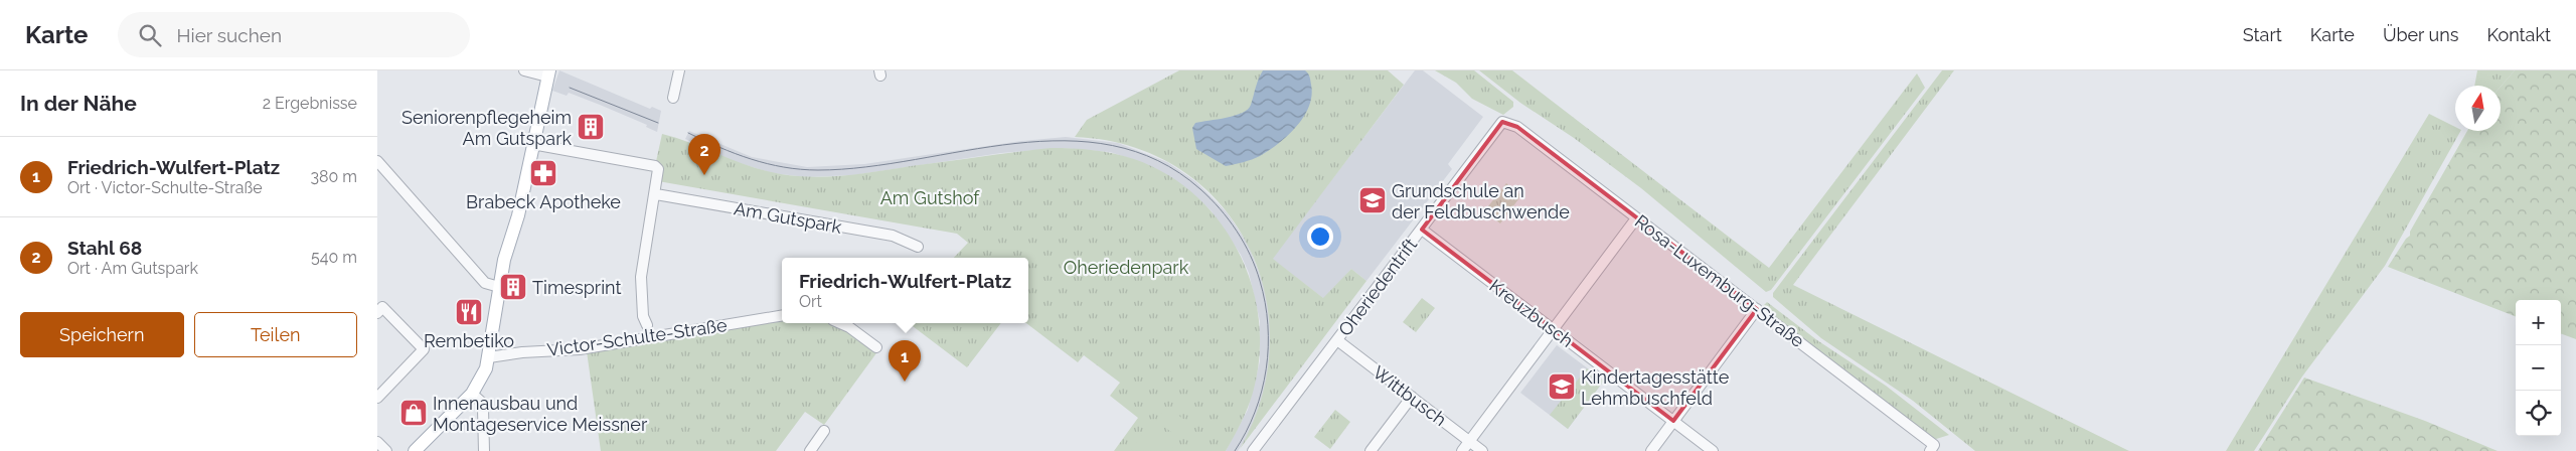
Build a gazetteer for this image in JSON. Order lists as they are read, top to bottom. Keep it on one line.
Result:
{"streets":{"street":["Am Gutspark","Rosa-Luxemburg-Straße","Oheriedentrift","Kreuzbusch","Victor-Schulte-Straße","Wittbusch"]},"crossings":[["Rosa-Luxemburg-Straße","Oheriedentrift"],["Oheriedentrift","Kreuzbusch"],["Oheriedentrift","Wittbusch"]],"parks":["Am Gutshof","Oheriedenpark"],"places":{"building":["Seniorenpflegeheim Am Gutspark","Timesprint"],"pharmacy":["Brabeck Apotheke"],"school or university":["Grundschule an der Feldbuschwende","Kindertagesstätte Lehmbuschfeld"],"restaurant":["Rembetiko"],"shop":["Innenausbau und Montageservice Meissner"]},"north":"top","page":{"header":"Karte","search":"Hier suchen","nav":["Start","Karte","Über uns","Kontakt"],"heading":["In der Nähe","2 Ergebnisse"],"pins":["2","1"],"list":[{"mark":"1","name":"Friedrich-Wulfert-Platz","note":"Ort · Victor-Schulte-Straße","value":"380 m"},{"mark":"2","name":"Stahl 68","note":"Ort · Am Gutspark","value":"540 m"}],"popup":["Friedrich-Wulfert-Platz","Ort"],"buttons":["Speichern","Teilen"],"map_buttons":["+","−"]}}
